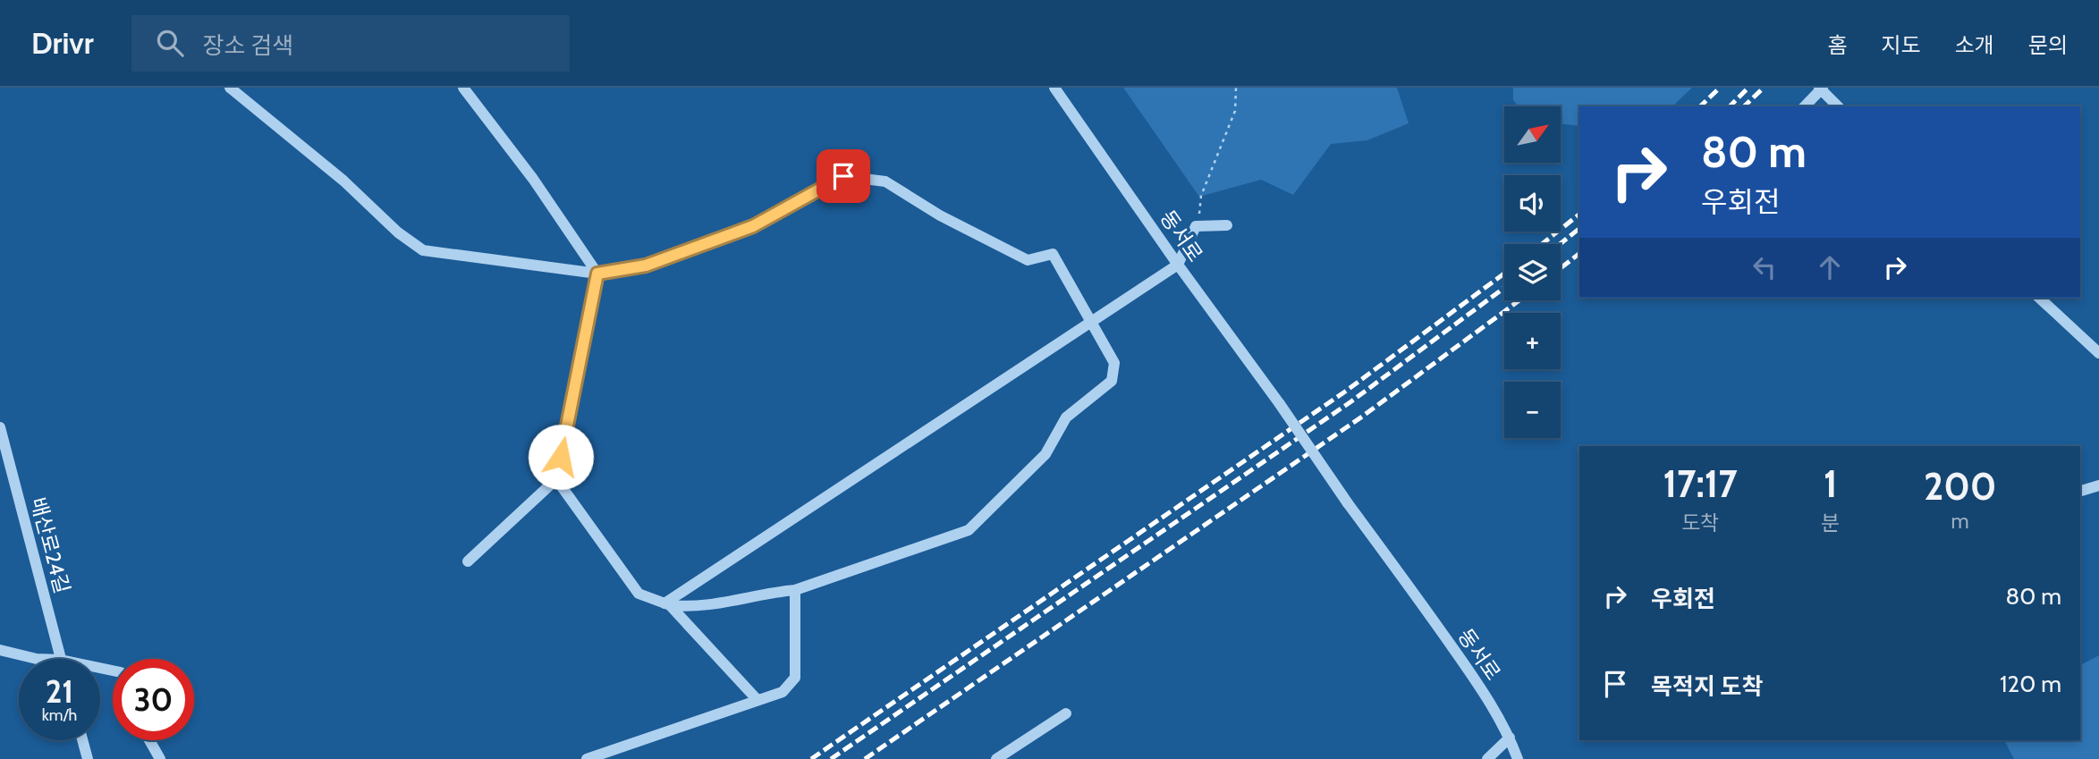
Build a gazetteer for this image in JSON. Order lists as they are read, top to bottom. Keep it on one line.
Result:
{"streets":{"street":["동서로","배산로24길"]},"north":"top right","page":{"header":"Drivr","search":"장소 검색","nav":["홈","지도","소개","문의"],"map_buttons":["+","−"],"turn":["80 m","우회전"],"eta":["17:17","도착","1","분","200","m"],"list":[{"name":"우회전","value":"80 m"},{"name":"목적지 도착","value":"120 m"}],"speed":"21 km/h","limit":"30"}}
